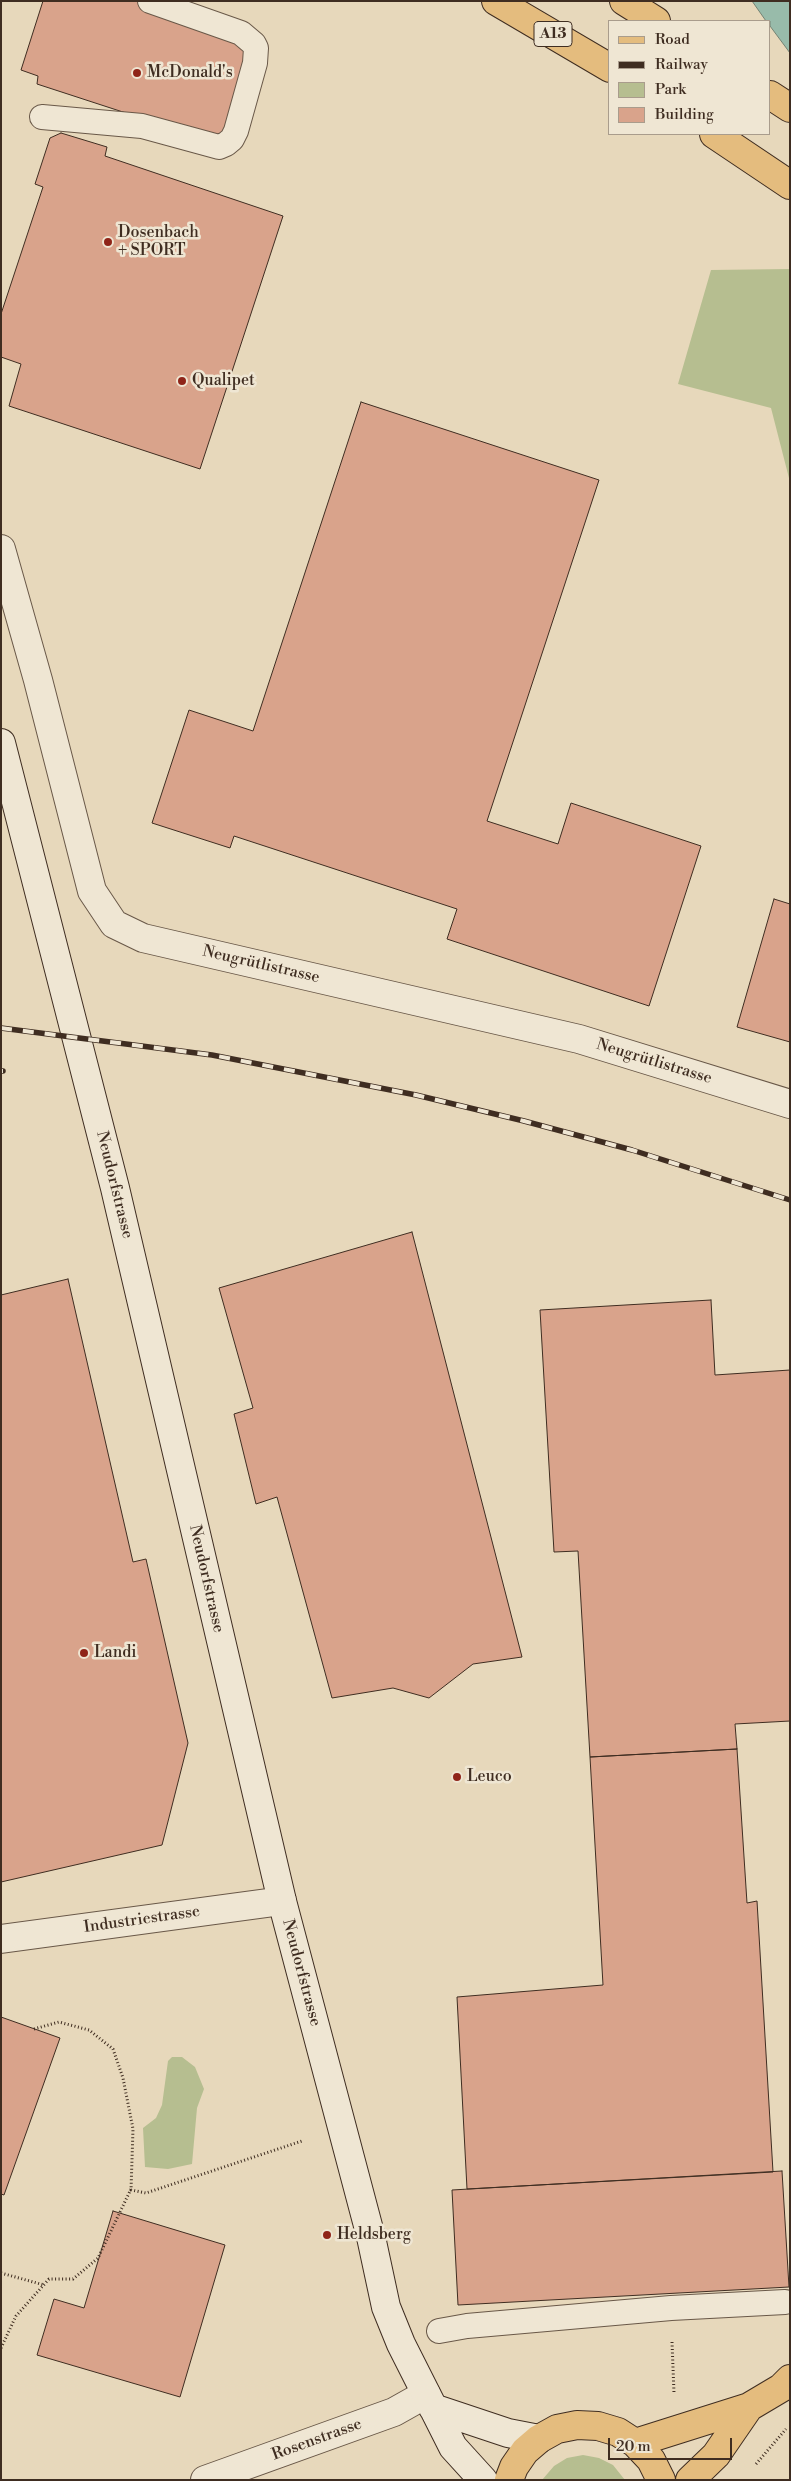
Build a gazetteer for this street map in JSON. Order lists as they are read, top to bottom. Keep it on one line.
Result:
{"streets":{"main road":["A13","Neugrütlistrasse","Neudorfstrasse","Industriestrasse","Rosenstrasse"]},"crossings":[["Neudorfstrasse","Industriestrasse"],["Neudorfstrasse","Rosenstrasse"]],"places":["McDonald's","Dosenbach + SPORT","Qualipet","Landi","Leuco","Heldsberg"],"legend":["Road","Railway","Park","Building"],"scale_bar":"20 m"}
